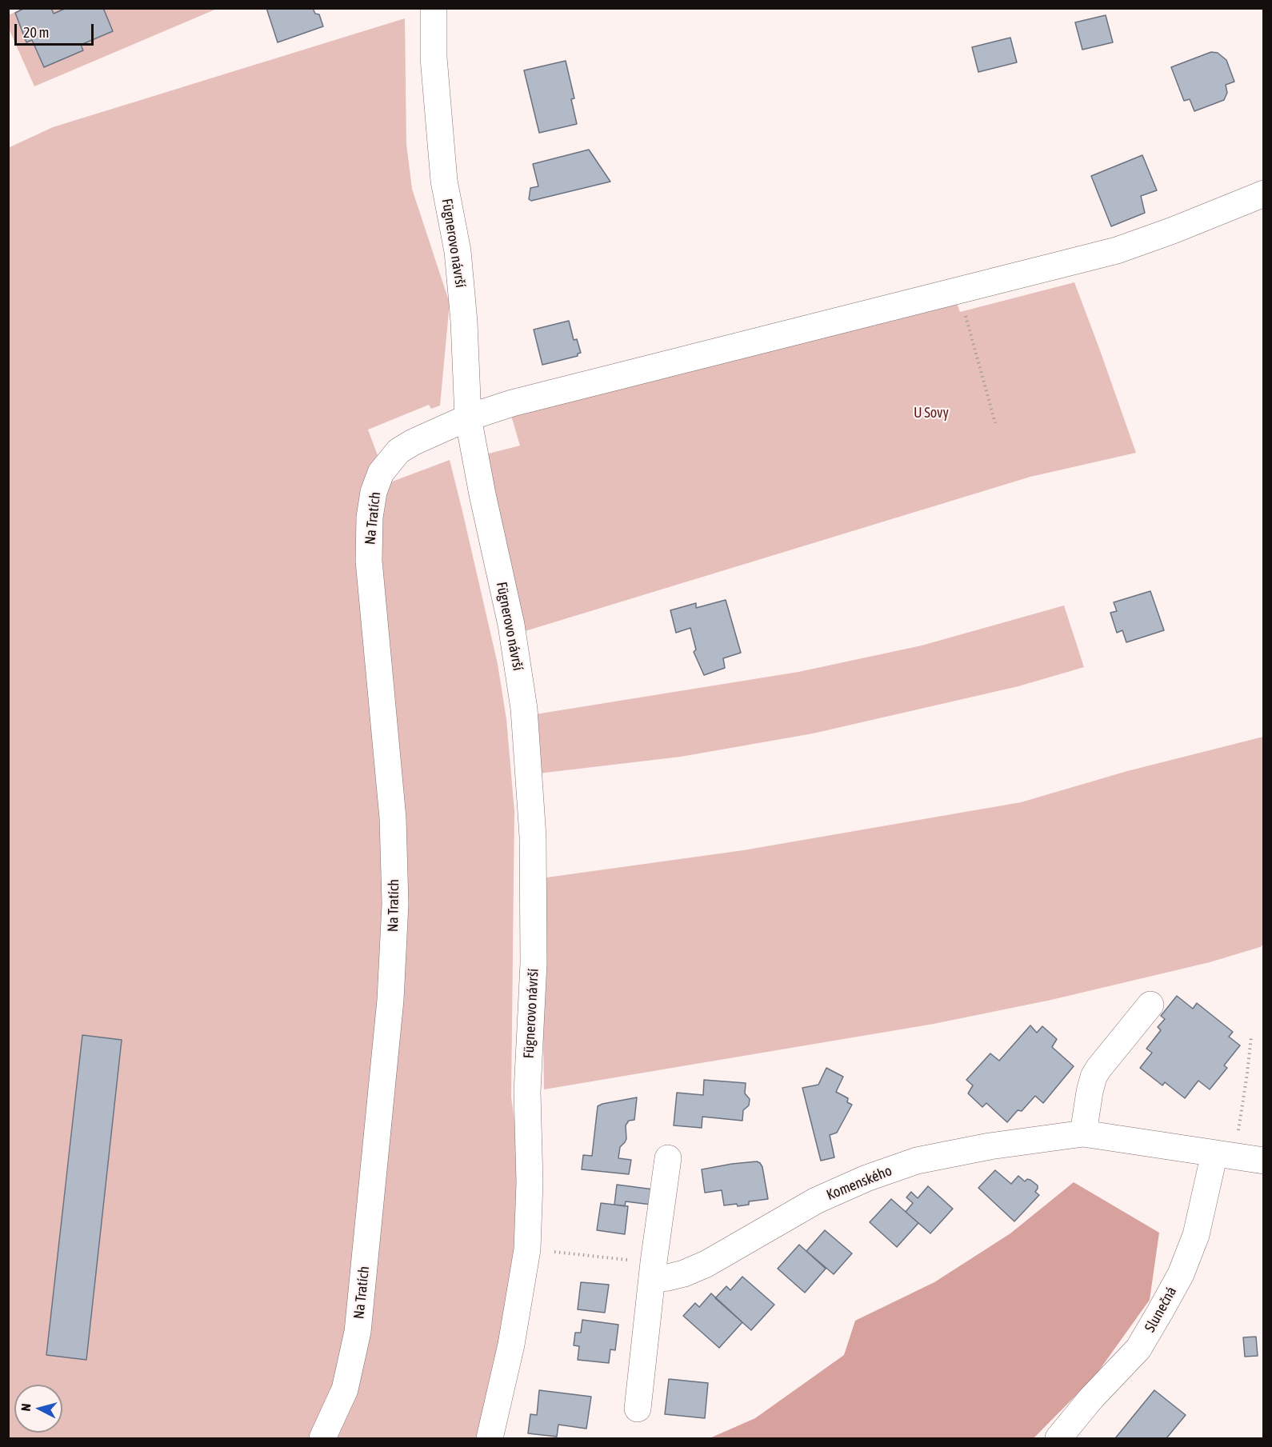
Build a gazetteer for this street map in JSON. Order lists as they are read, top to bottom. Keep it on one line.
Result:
{"streets":{"street":["Fügnerovo návrší","Na Tratích","Komenského","Slunečná"]},"crossings":[["Fügnerovo návrší","Na Tratích"],["Komenského","Slunečná"]],"parks":["U Sovy"],"scale_bar":"20 m","north":"left"}
